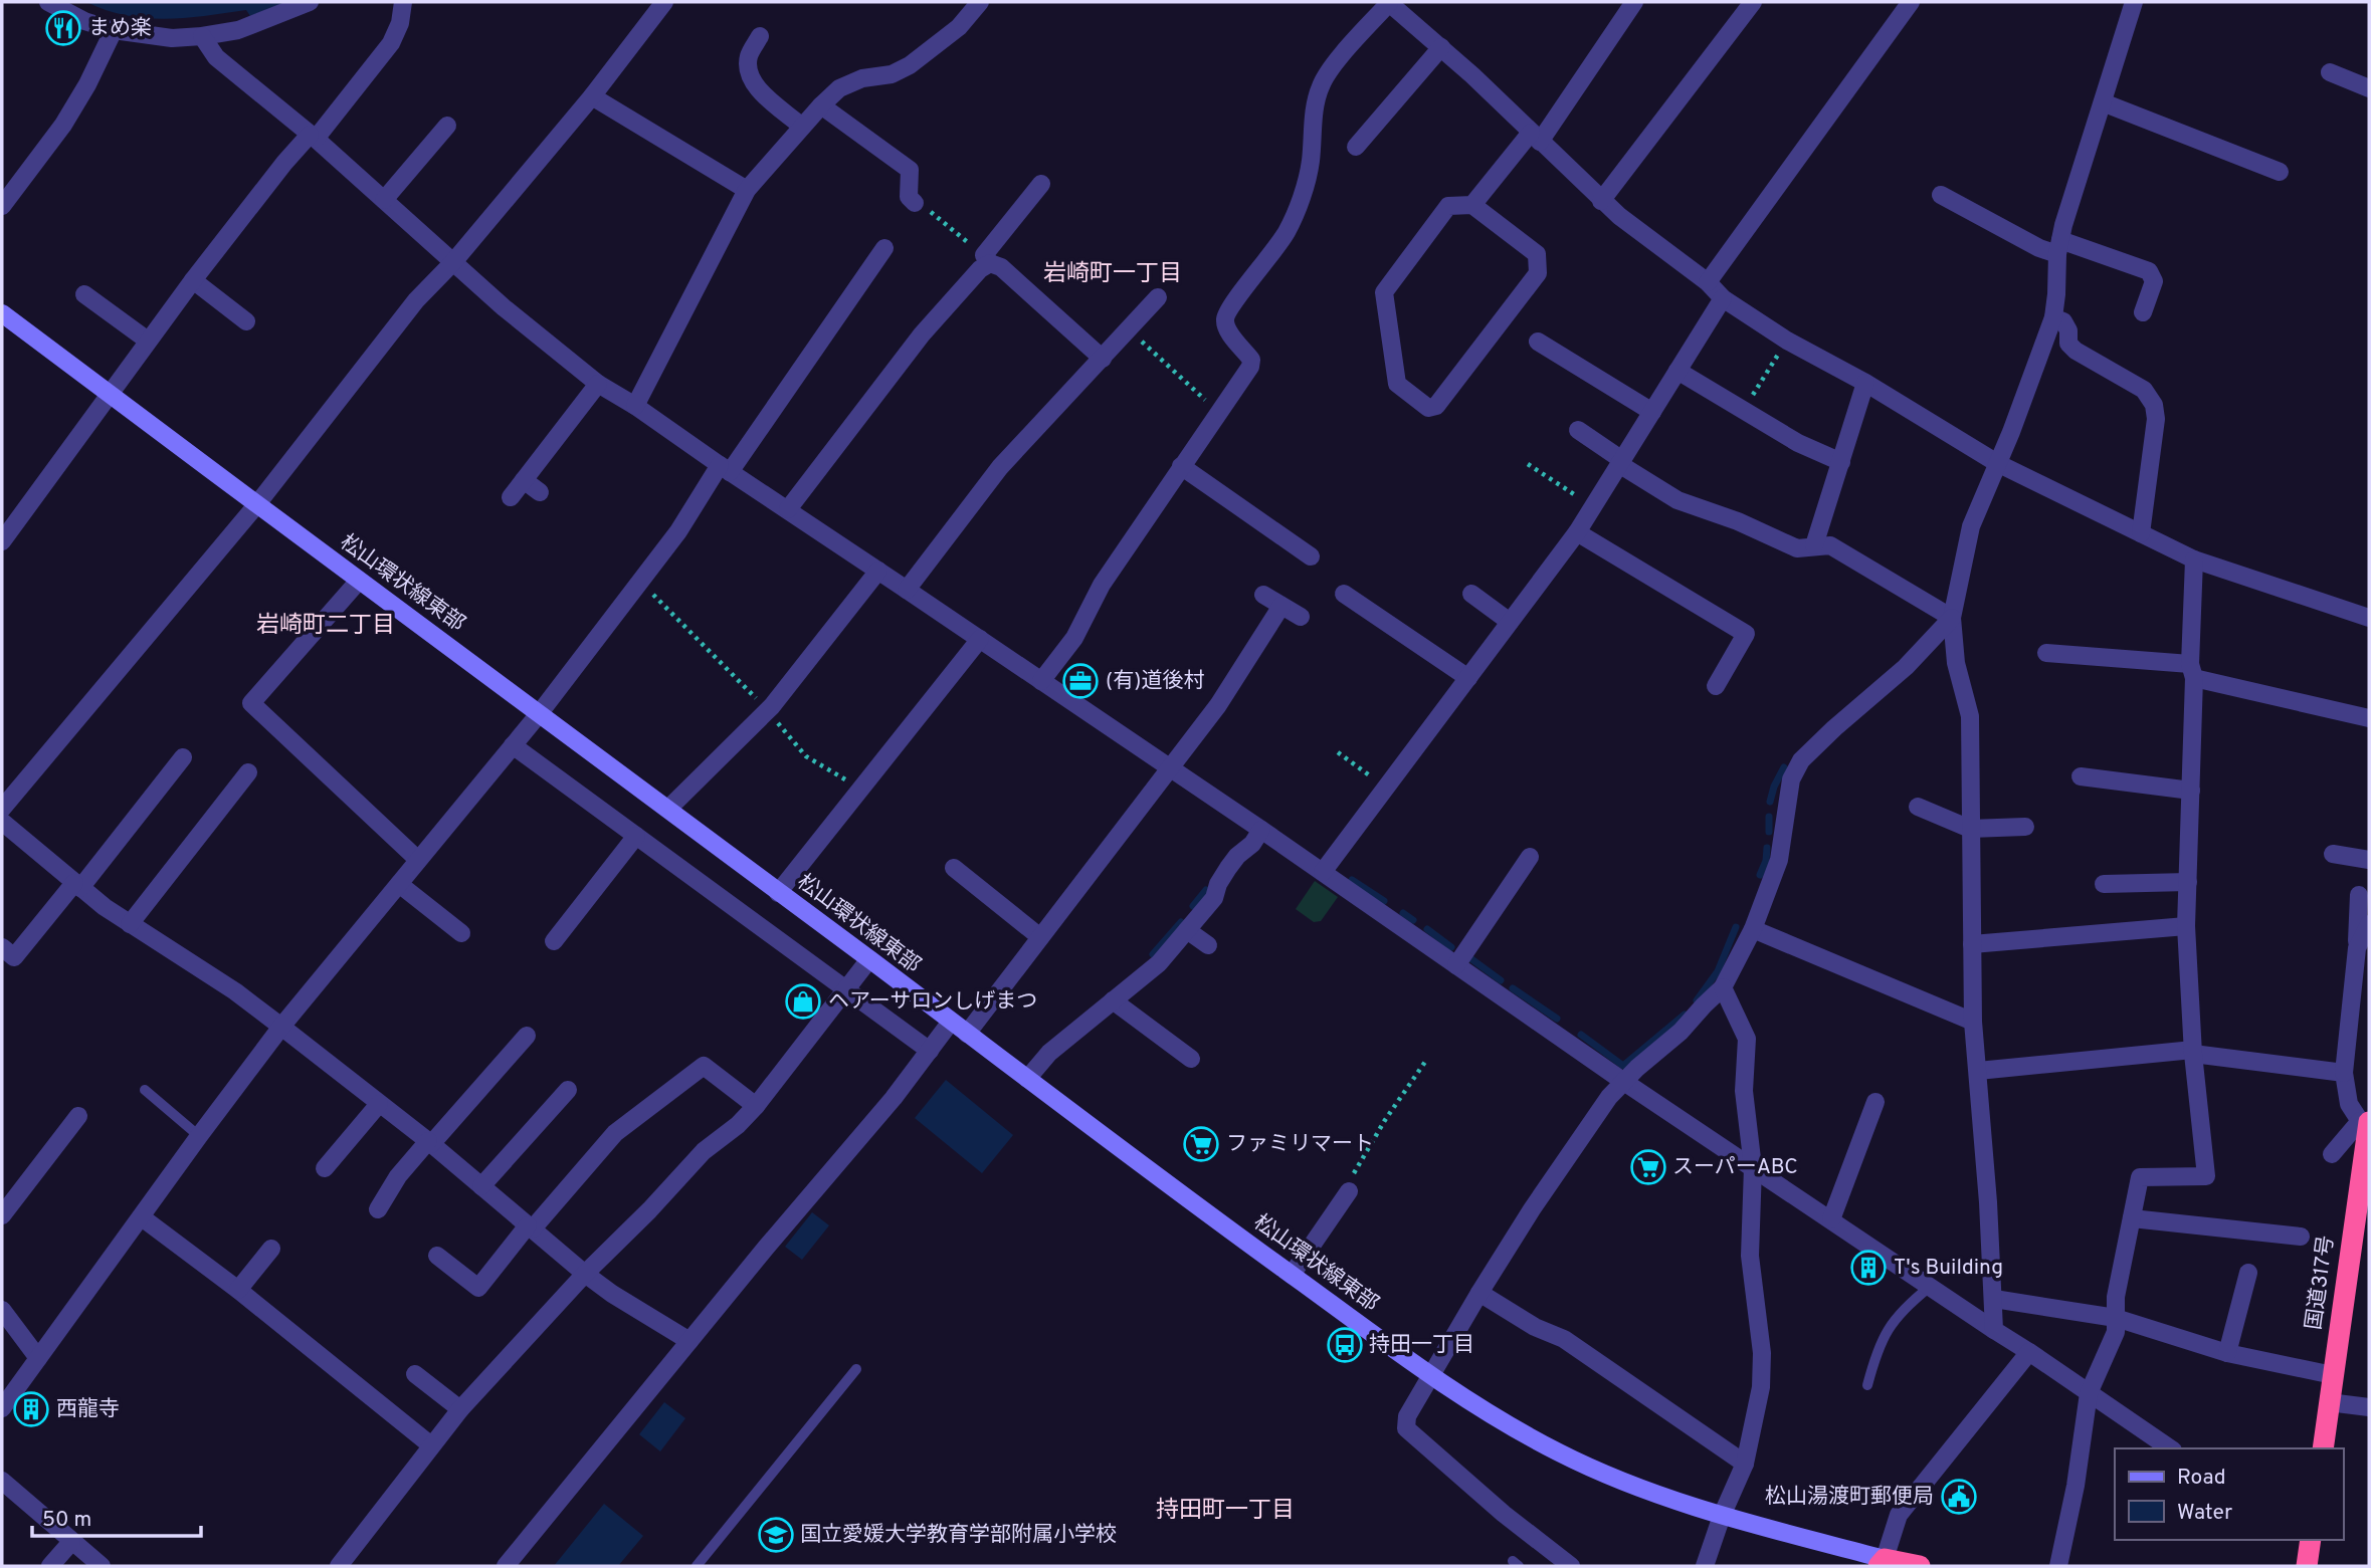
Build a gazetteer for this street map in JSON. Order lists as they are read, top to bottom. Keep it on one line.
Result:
{"streets":{"highway":["国道317号"],"street":["松山環状線東部"]},"districts":["岩崎町一丁目","岩崎町二丁目","持田町一丁目"],"places":{"restaurant":["まめ楽"],"office":["(有)道後村"],"shop":["ヘアーサロンしげまつ"],"supermarket":["ファミリマート","スーパーABC"],"building":["T's Building","西龍寺"],"bus stop":["持田一丁目"],"public building":["松山湯渡町郵便局"],"school or university":["国立愛媛大学教育学部附属小学校"]},"legend":["Road","Water"],"scale_bar":"50 m"}
